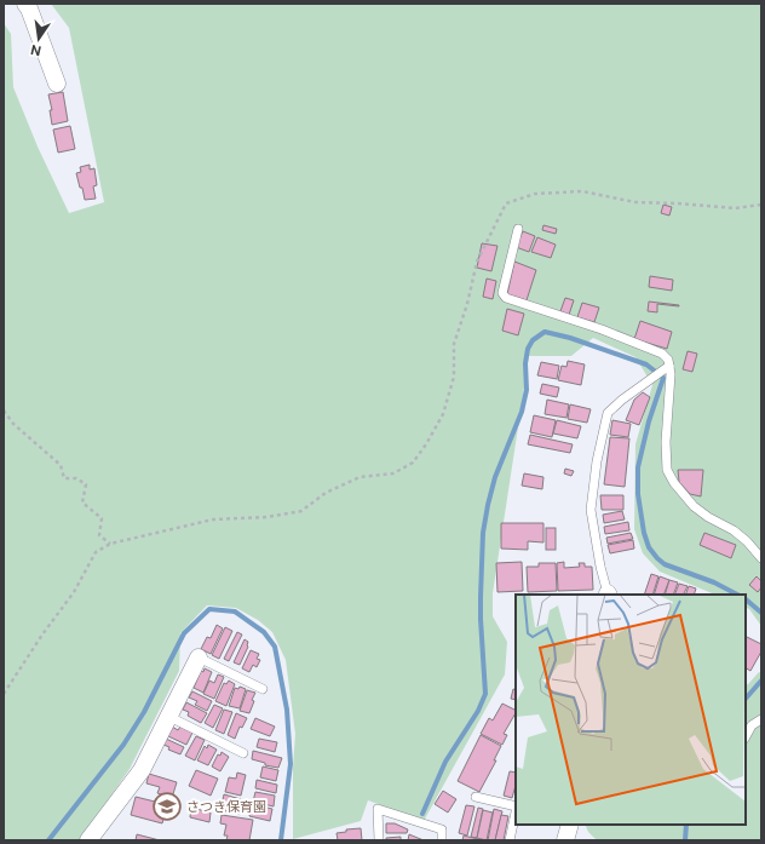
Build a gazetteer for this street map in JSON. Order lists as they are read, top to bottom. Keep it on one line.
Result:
{"places":{"school or university":["さつき保育園"]},"north":"bottom"}
